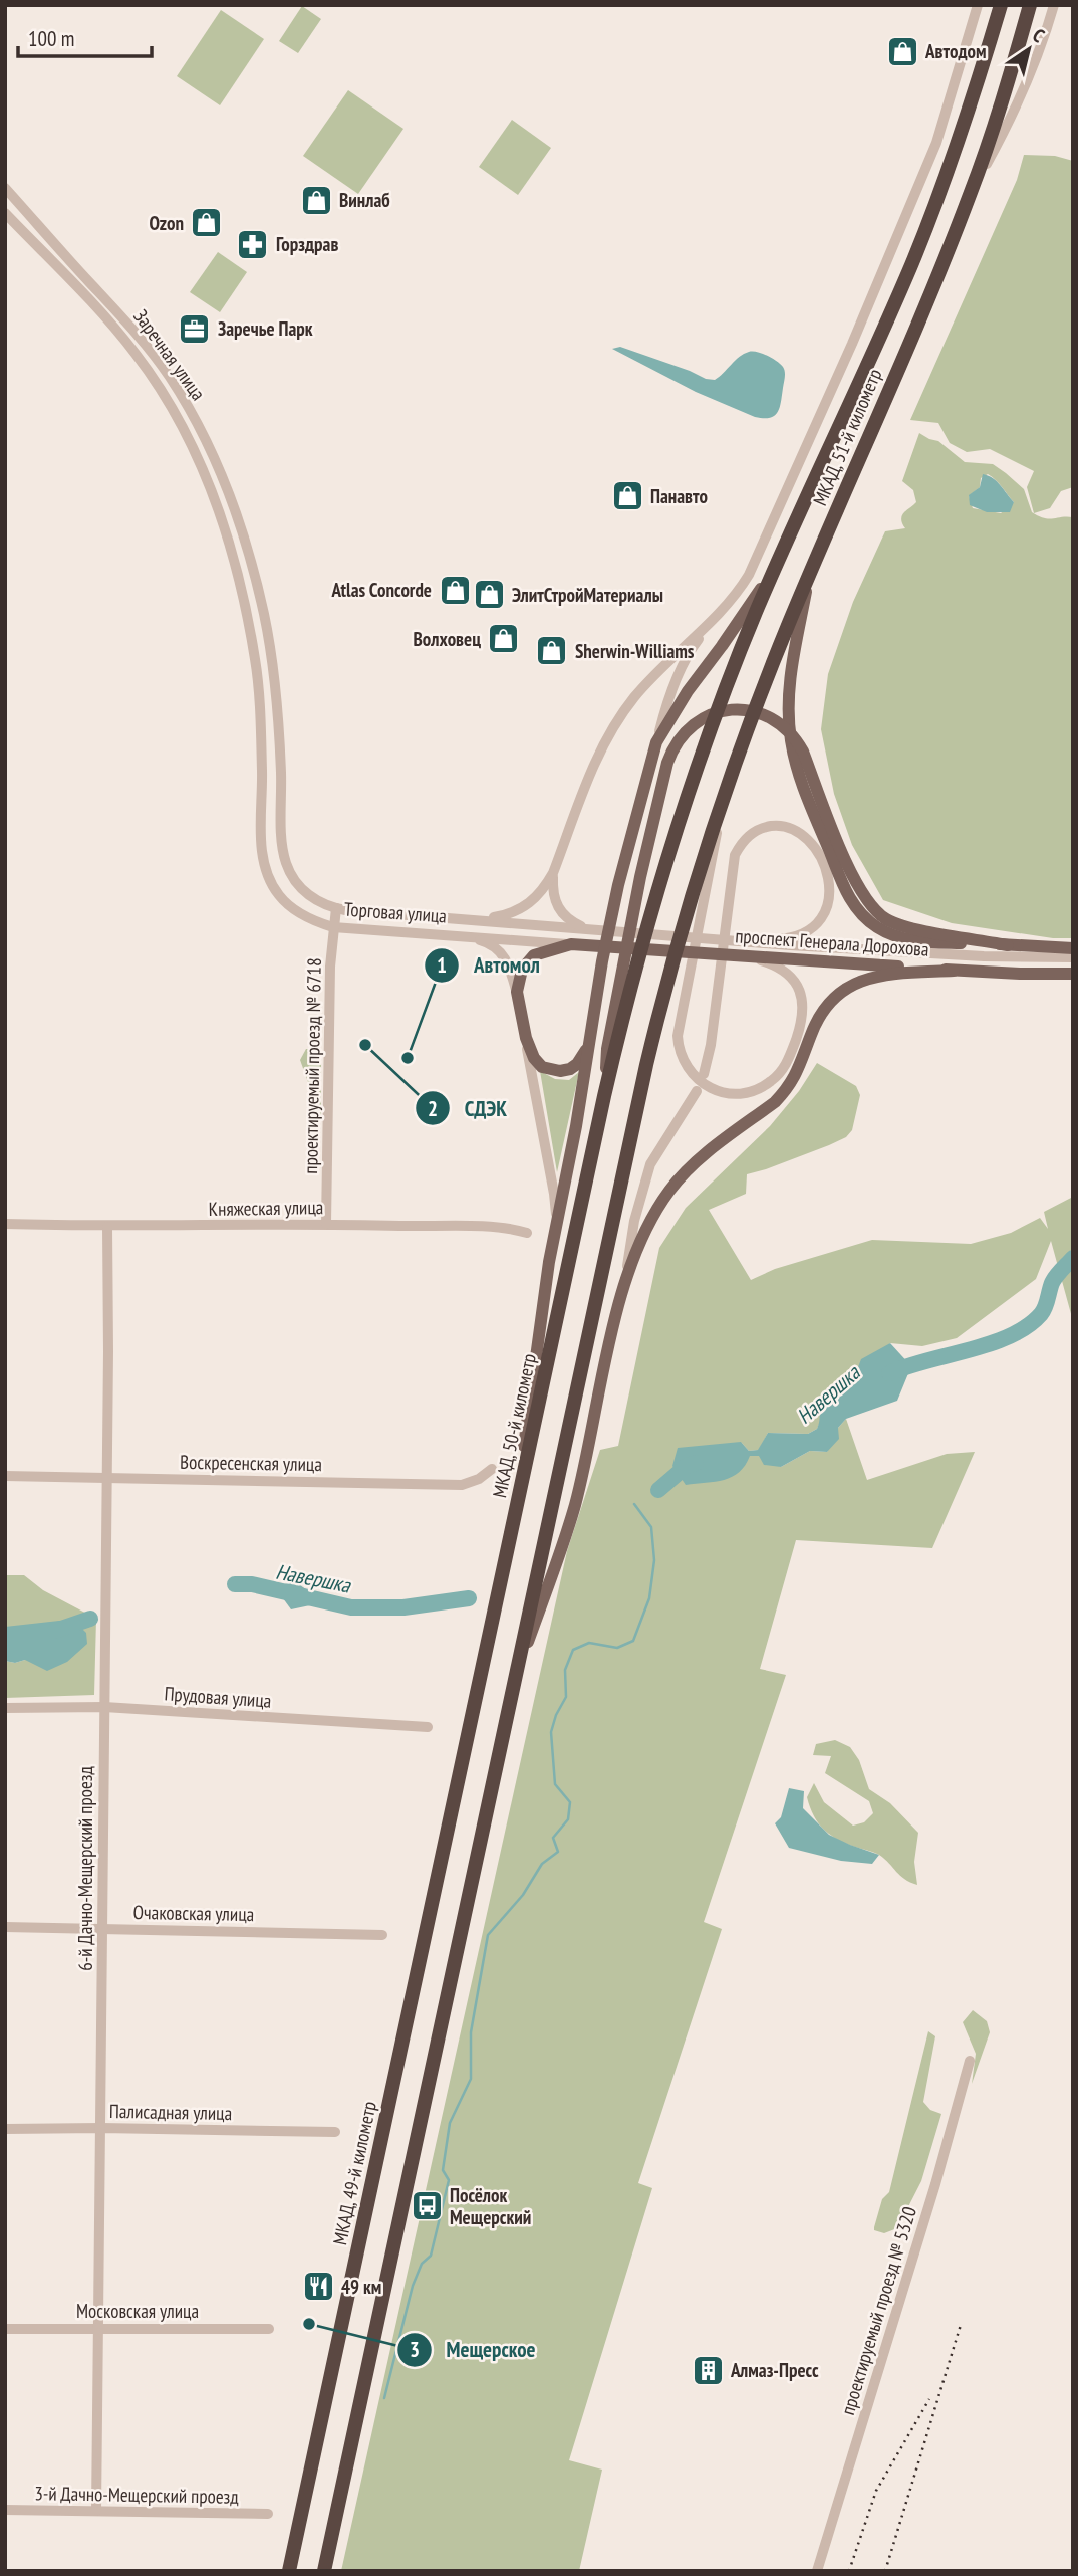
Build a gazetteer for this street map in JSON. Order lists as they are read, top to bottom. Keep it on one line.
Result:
{"streets":{"highway":["МКАД, 51-й километр","МКАД, 50-й километр","МКАД, 49-й километр"],"main road":["Торговая улица","проспект Генерала Дорохова"],"street":["Заречная улица","проектируемый проезд № 6718","Княжеская улица","Воскресенская улица","Прудовая улица","6-й Дачно-Мещерский проезд","Очаковская улица","Палисадная улица","Московская улица","проектируемый проезд № 5320","3-й Дачно-Мещерский проезд"]},"crossings":[["Заречная улица","Торговая улица"],["МКАД, 51-й километр","МКАД, 50-й километр"],["Торговая улица","проспект Генерала Дорохова"],["Торговая улица","проектируемый проезд № 6718"],["проектируемый проезд № 6718","Княжеская улица"],["Княжеская улица","6-й Дачно-Мещерский проезд"],["МКАД, 50-й километр","МКАД, 49-й километр"],["Воскресенская улица","6-й Дачно-Мещерский проезд"],["Прудовая улица","6-й Дачно-Мещерский проезд"],["6-й Дачно-Мещерский проезд","Очаковская улица"],["6-й Дачно-Мещерский проезд","Палисадная улица"],["6-й Дачно-Мещерский проезд","Московская улица"],["6-й Дачно-Мещерский проезд","3-й Дачно-Мещерский проезд"]],"water":["Навершка"],"places":{"shop":["Автодом","Винлаб","Ozon","Панавто","Atlas Concorde","ЭлитСтройМатериалы","Волховец","Sherwin-Williams"],"pharmacy":["Горздрав"],"office":["Заречье Парк"],"other":["СДЭК","Автомол","Мещерское"],"bus stop":["Посёлок Мещерский"],"restaurant":["49 км"],"building":["Алмаз-Пресс"]},"scale_bar":"100 m","north":"top right"}
